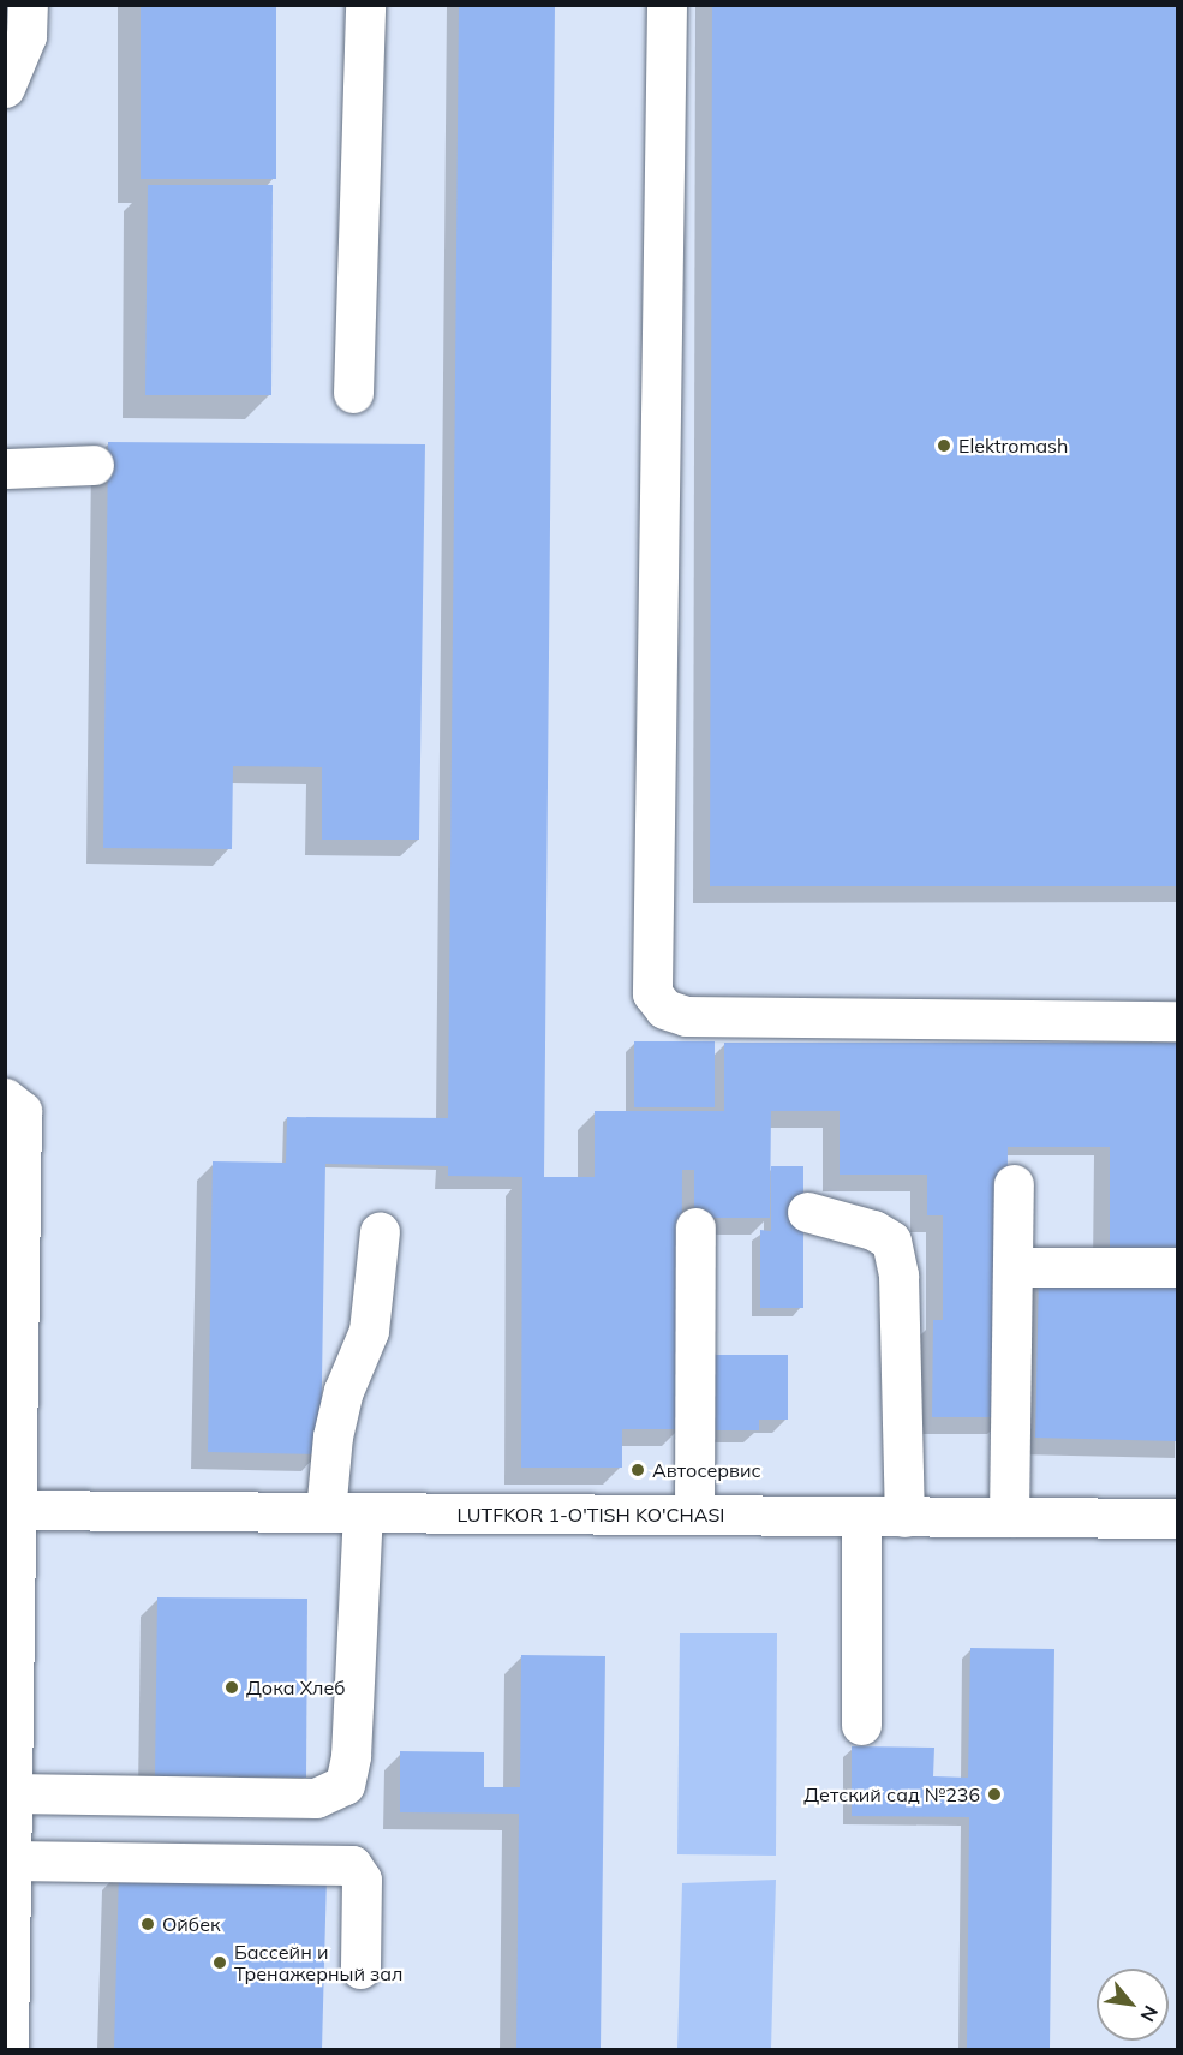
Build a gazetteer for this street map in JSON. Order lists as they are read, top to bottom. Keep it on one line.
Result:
{"streets":{"street":["LUTFKOR 1-O'TISH KO'CHASI"]},"places":["Elektromash","Автосервис","Дока Хлеб","Детский сад №236","Ойбек","Бассейн и Тренажерный зал"],"north":"bottom right"}
